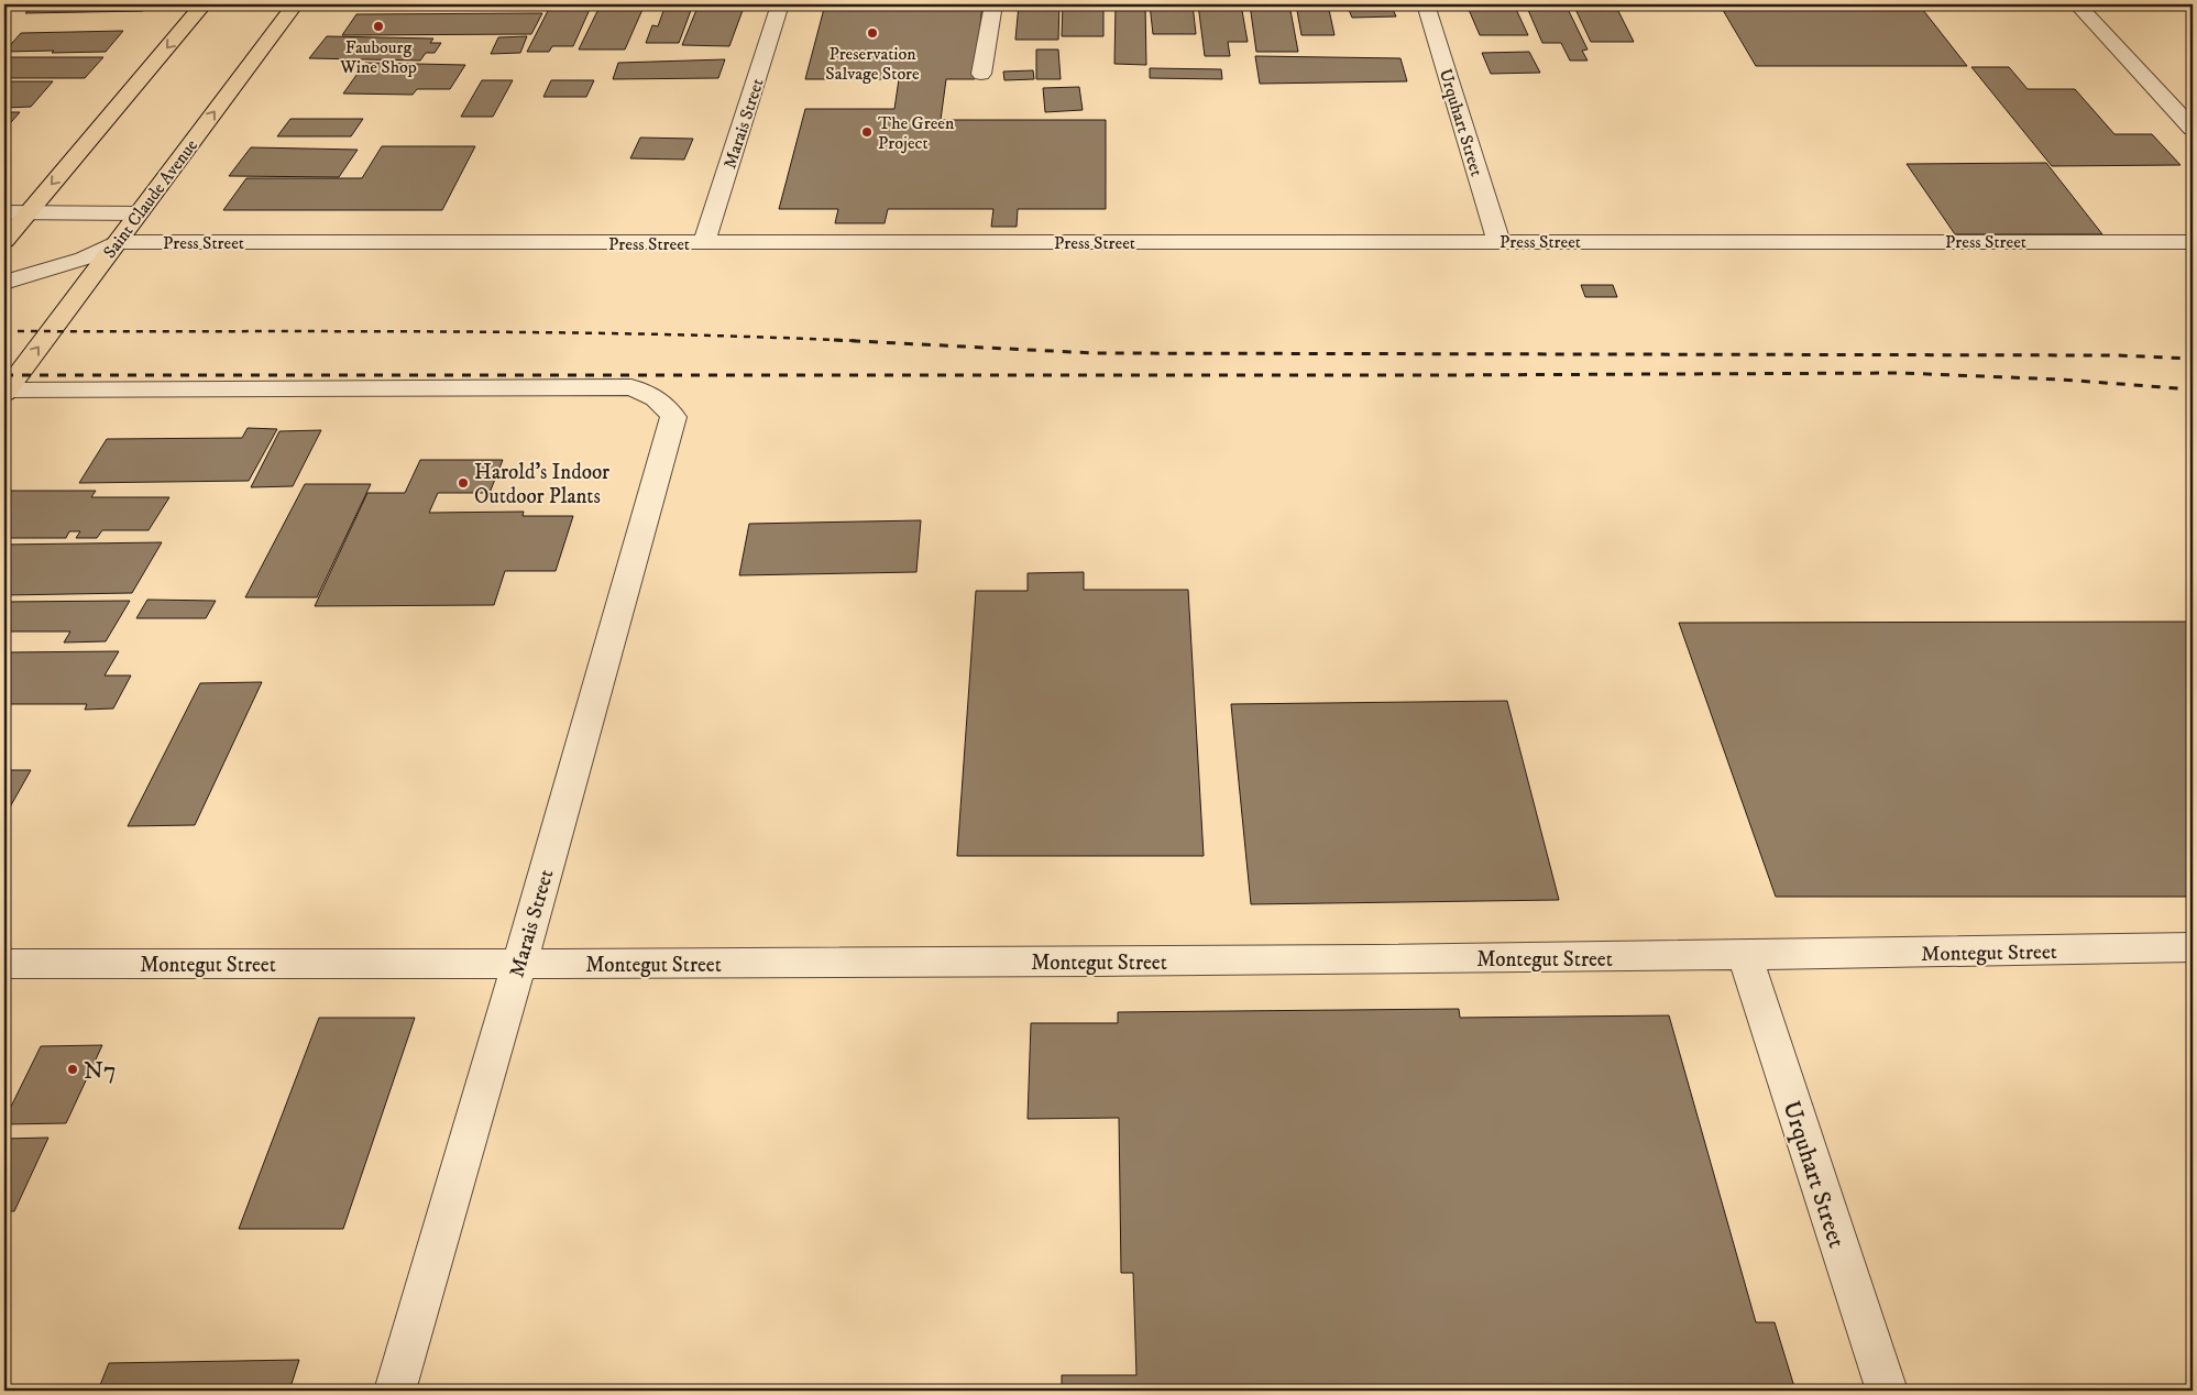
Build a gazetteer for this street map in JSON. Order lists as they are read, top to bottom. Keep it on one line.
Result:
{"streets":{"main road":["Saint Claude Avenue"],"street":["Urquhart Street","Marais Street","Press Street","Montegut Street"]},"crossings":[["Urquhart Street","Press Street"],["Urquhart Street","Montegut Street"],["Marais Street","Saint Claude Avenue"],["Marais Street","Press Street"],["Marais Street","Montegut Street"],["Saint Claude Avenue","Press Street"]],"places":["Faubourg Wine Shop","Preservation Salvage Store","The Green Project","Harold's Indoor Outdoor Plants","N7"]}
